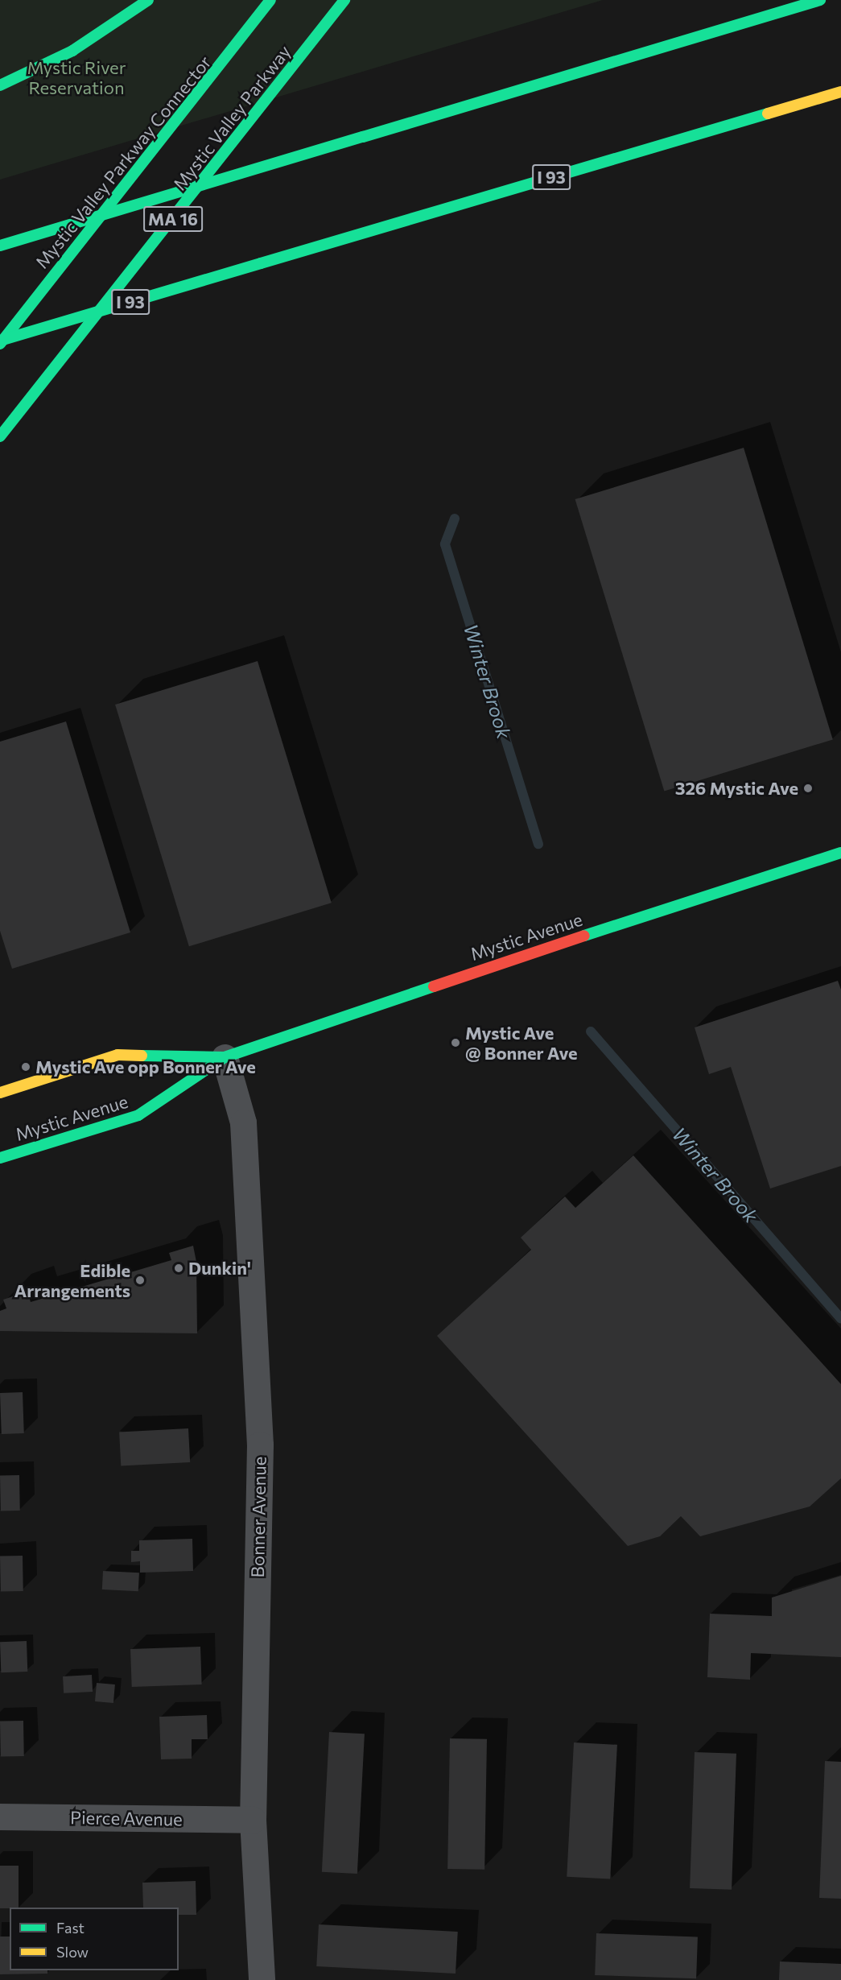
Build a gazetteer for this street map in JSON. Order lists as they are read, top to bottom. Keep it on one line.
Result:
{"streets":{"main road":["Mystic Valley Parkway","Mystic Valley Parkway Connector","I 93","MA 16","Mystic Avenue"],"street":["Bonner Avenue","Pierce Avenue"]},"crossings":[["Mystic Valley Parkway Connector","I 93"],["Mystic Avenue","Bonner Avenue"],["Bonner Avenue","Pierce Avenue"]],"water":["Winter Brook"],"parks":["Mystic River Reservation"],"places":["326 Mystic Ave","Mystic Ave @ Bonner Ave","Mystic Ave opp Bonner Ave","Dunkin'","Edible Arrangements"],"legend":["Fast","Slow"]}
